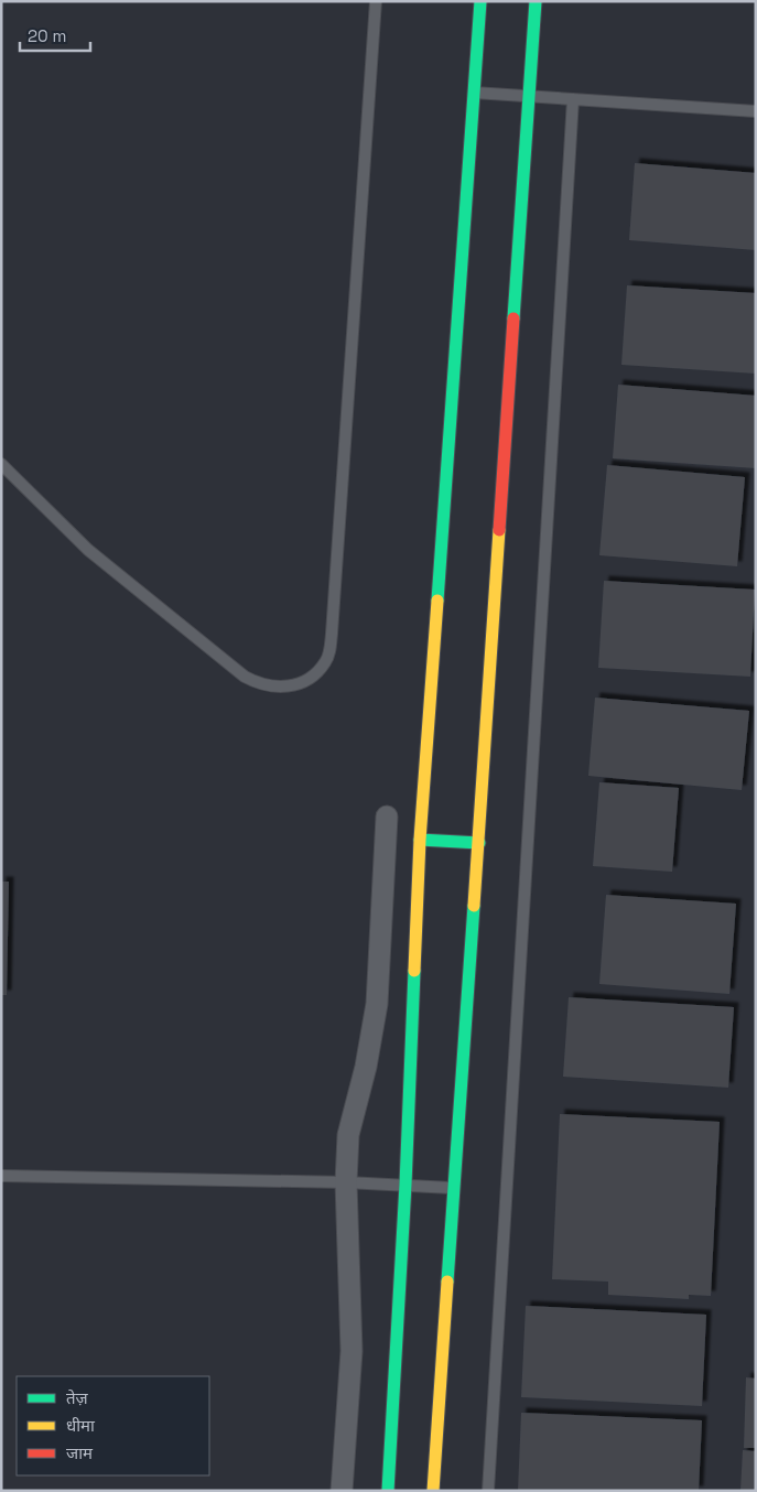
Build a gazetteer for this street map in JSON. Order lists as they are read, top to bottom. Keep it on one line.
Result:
{"legend":["तेज़","धीमा","जाम"],"scale_bar":"20 m"}
